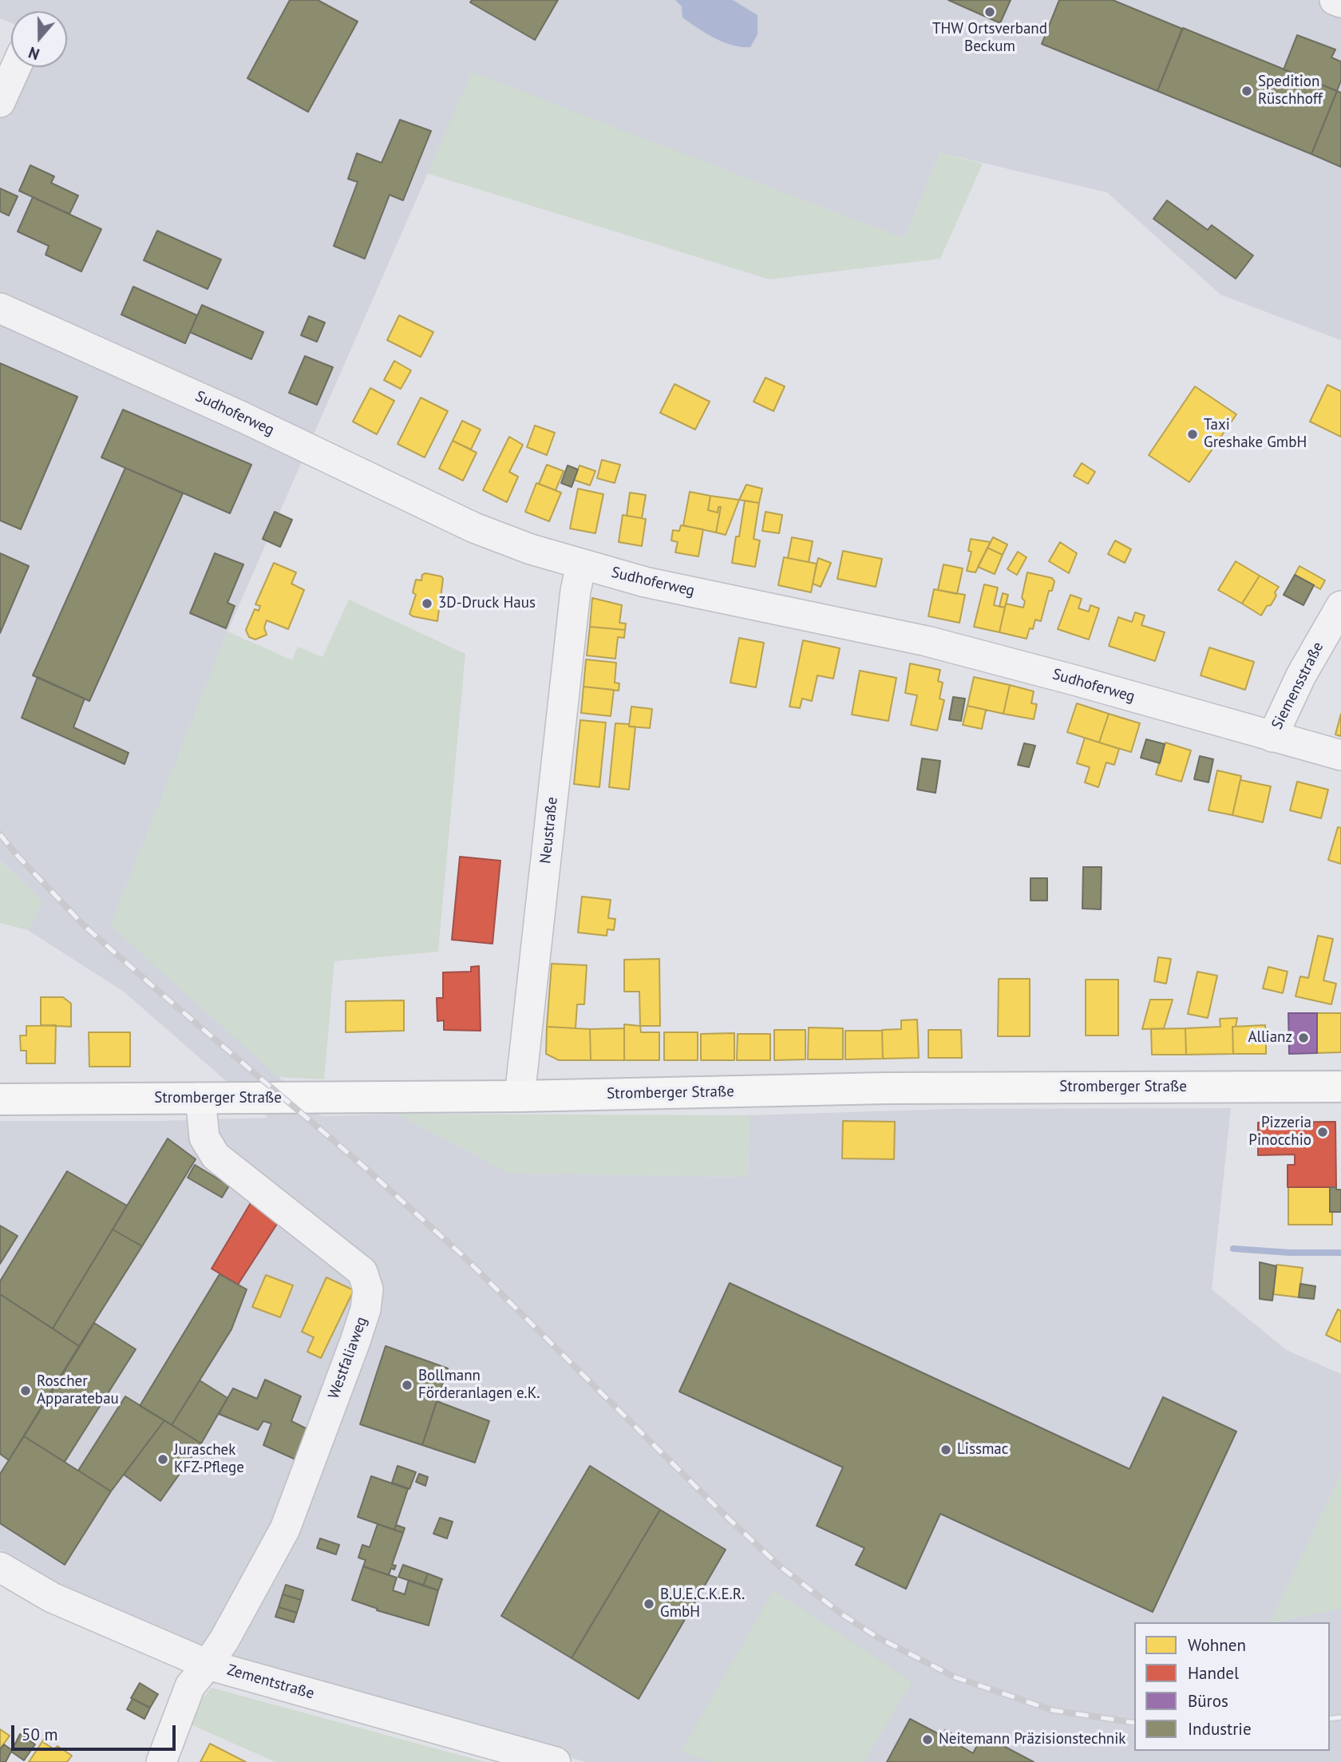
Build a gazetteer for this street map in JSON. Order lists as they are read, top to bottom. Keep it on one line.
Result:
{"streets":{"main road":["Stromberger Straße"],"street":["Sudhoferweg","Siemensstraße","Neustraße","Westfaliaweg","Zementstraße"]},"crossings":[["Sudhoferweg","Siemensstraße"],["Sudhoferweg","Neustraße"],["Neustraße","Stromberger Straße"],["Stromberger Straße","Westfaliaweg"],["Westfaliaweg","Zementstraße"]],"places":["THW Ortsverband Beckum","Spedition Rüschhoff","Taxi Greshake GmbH","3D-Druck Haus","Allianz","Pizzeria Pinocchio","Bollmann Förderanlagen e.K.","Roscher Apparatebau","Lissmac","Juraschek KFZ-Pflege","B.U.E.C.K.E.R. GmbH","Neitemann Präzisionstechnik"],"legend":["Wohnen","Handel","Büros","Industrie"],"scale_bar":"50 m","north":"bottom"}
